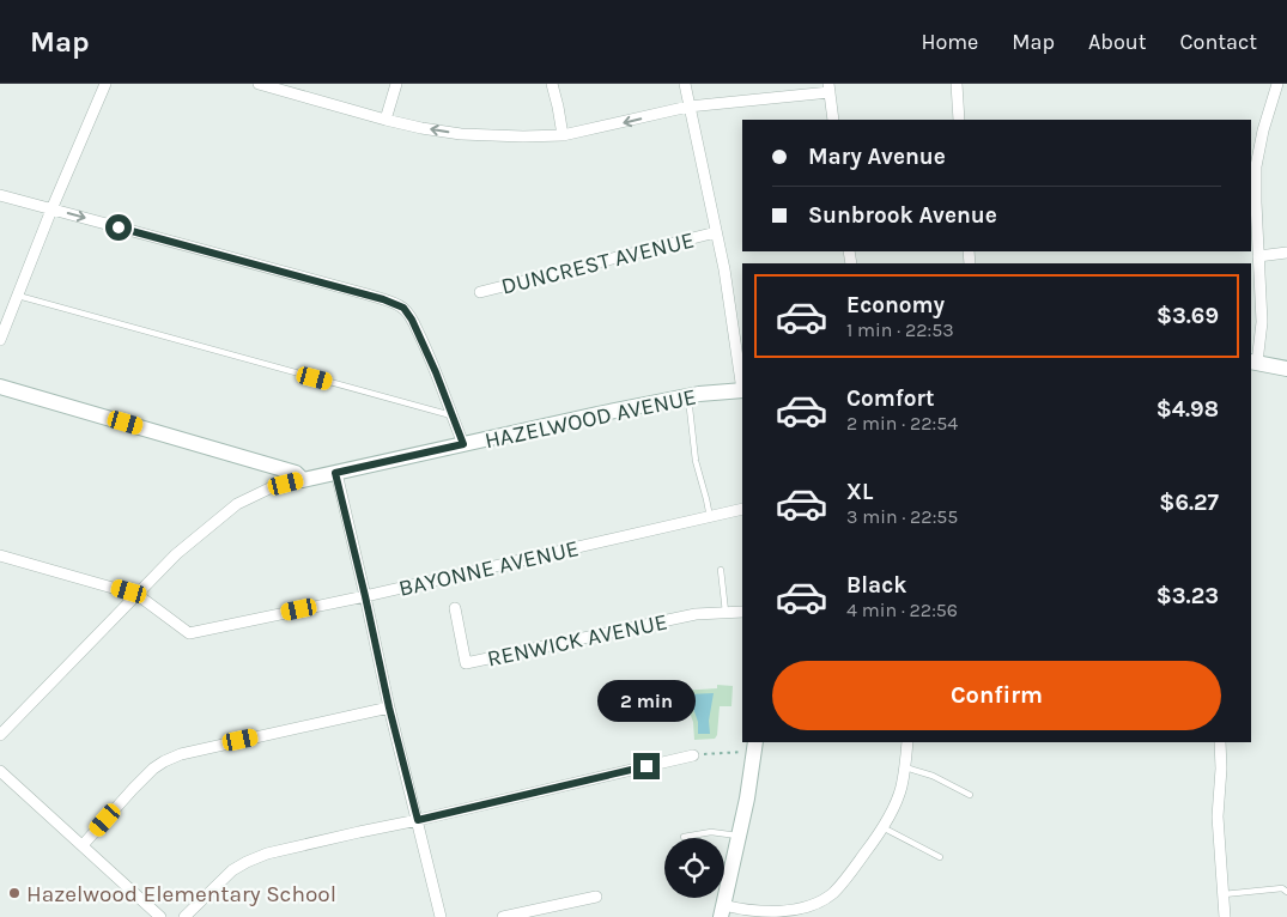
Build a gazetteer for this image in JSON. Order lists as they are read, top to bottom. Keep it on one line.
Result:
{"streets":{"street":["DUNCREST AVENUE","HAZELWOOD AVENUE","BAYONNE AVENUE","RENWICK AVENUE"]},"crossings":[["HAZELWOOD AVENUE","BAYONNE AVENUE"]],"places":["Hazelwood Elementary School"],"page":{"header":"Map","nav":["Home","Map","About","Contact"],"banner":["Mary Avenue","Sunbrook Avenue"],"list":[{"name":"Economy","note":"1 min · 22:53","value":"$3.69"},{"name":"Comfort","note":"2 min · 22:54","value":"$4.98"},{"name":"XL","note":"3 min · 22:55","value":"$6.27"},{"name":"Black","note":"4 min · 22:56","value":"$3.23"}],"buttons":"Confirm","bubble":"2 min"}}
